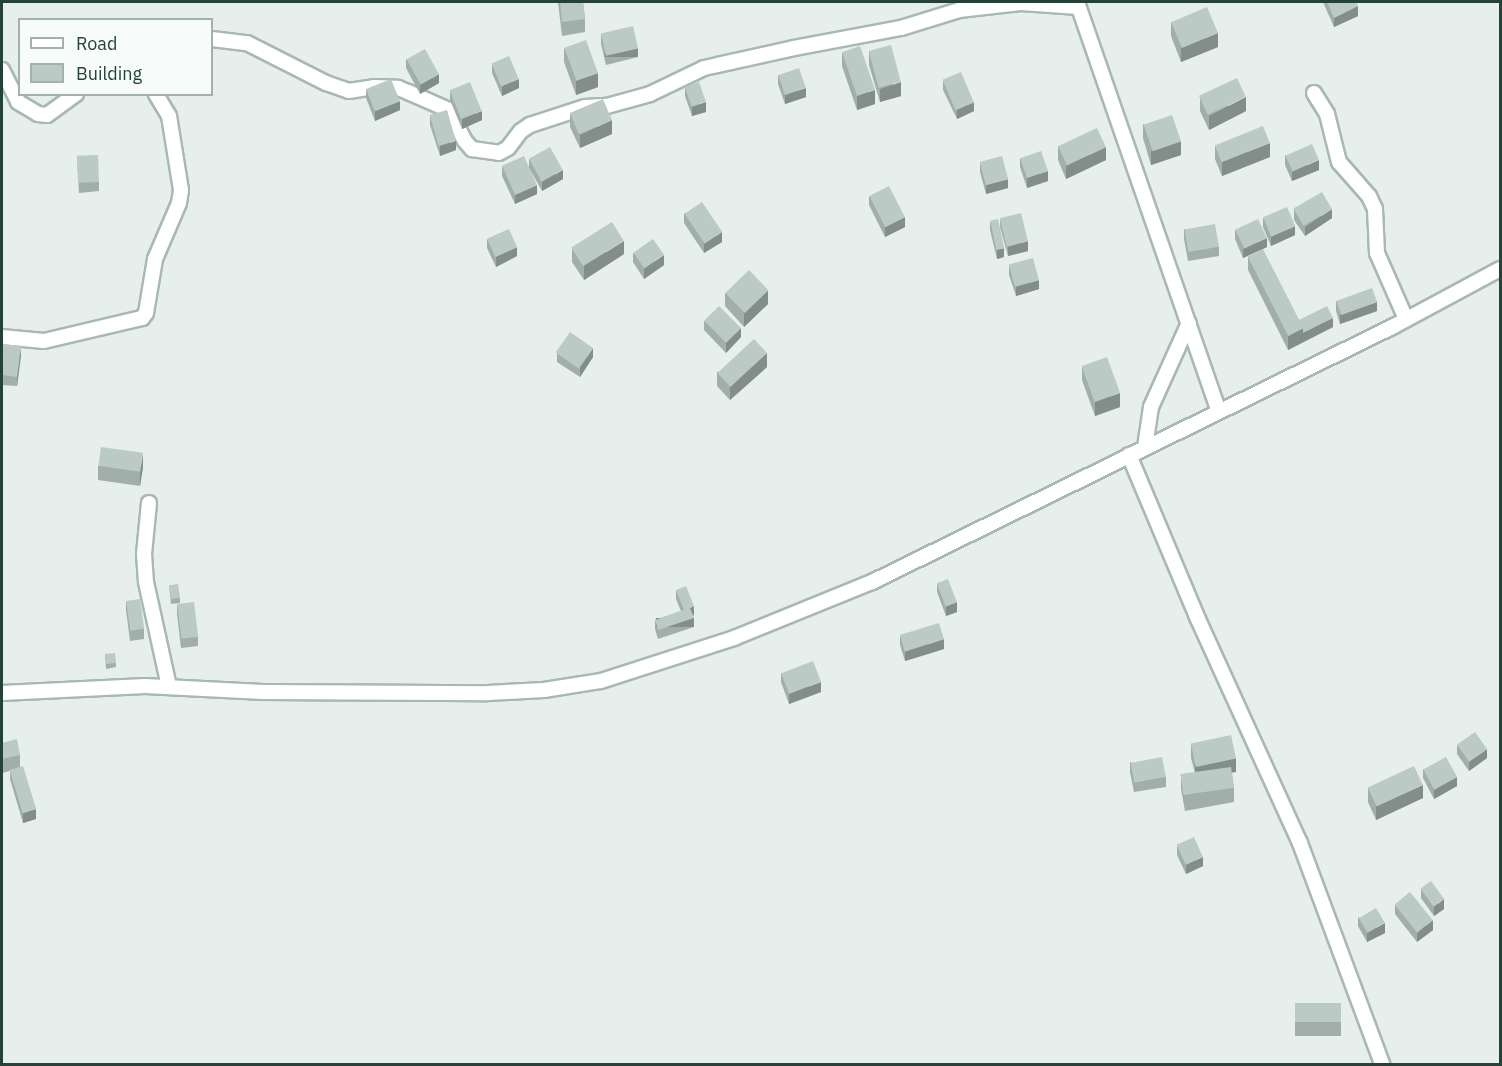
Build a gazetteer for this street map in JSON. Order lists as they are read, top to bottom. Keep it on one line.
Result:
{"legend":["Road","Building"]}
